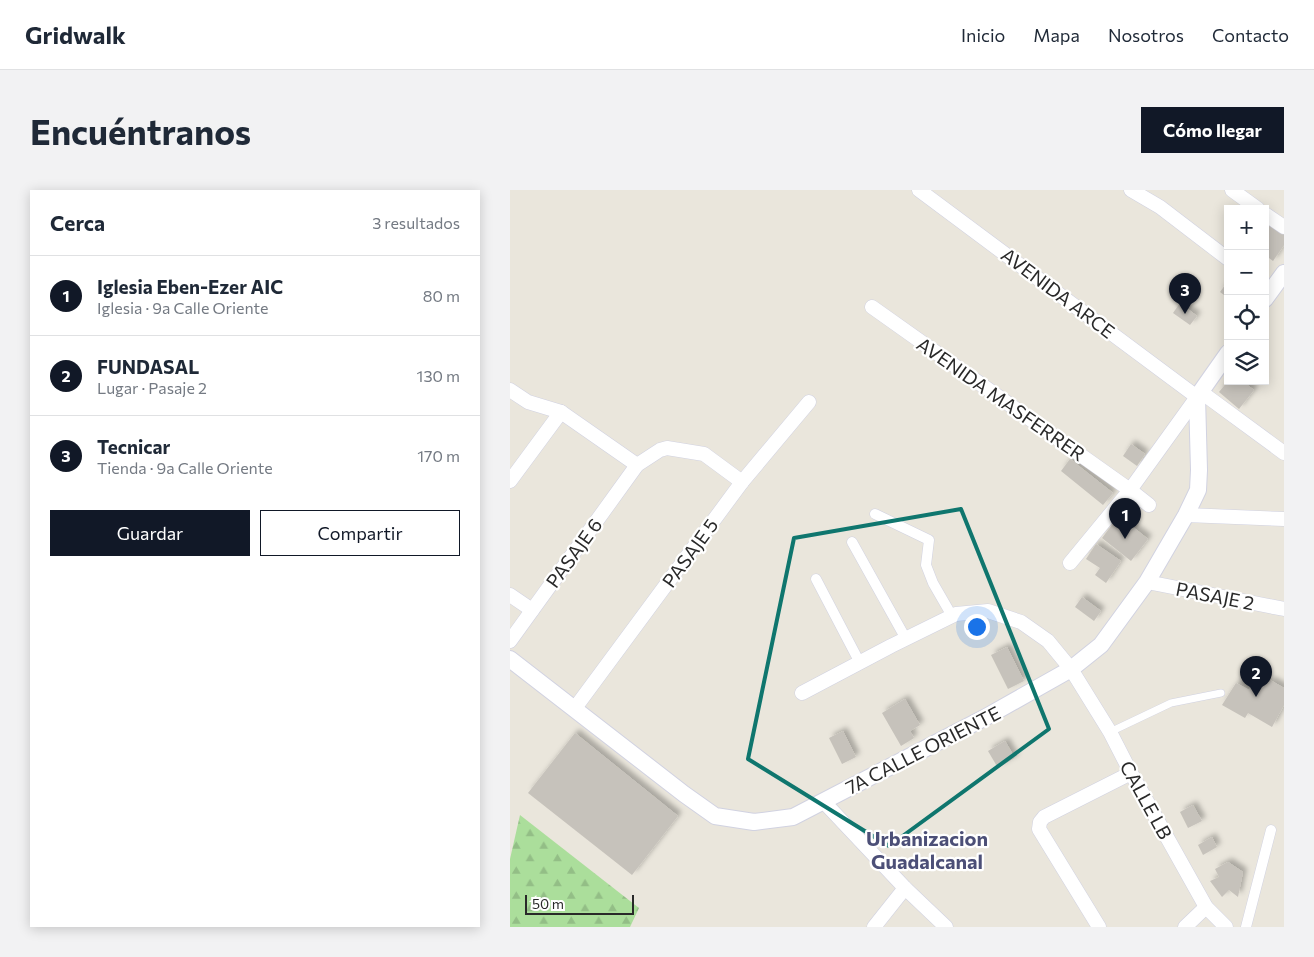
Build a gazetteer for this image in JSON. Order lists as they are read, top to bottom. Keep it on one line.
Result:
{"streets":{"street":["AVENIDA ARCE","AVENIDA MASFERRER","PASAJE 6","PASAJE 5","PASAJE 2","7A CALLE ORIENTE","CALLE LB"]},"crossings":[["AVENIDA ARCE","7A CALLE ORIENTE"],["PASAJE 5","7A CALLE ORIENTE"],["PASAJE 2","7A CALLE ORIENTE"],["7A CALLE ORIENTE","CALLE LB"]],"districts":["Urbanizacion Guadalcanal"],"scale_bar":"50 m","page":{"header":"Gridwalk","nav":["Inicio","Mapa","Nosotros","Contacto"],"buttons":["Cómo llegar",["Guardar","Compartir"]],"title":"Encuéntranos","heading":["Cerca","3 resultados"],"map_buttons":["+","−"],"list":[{"mark":"1","name":"Iglesia Eben-Ezer AIC","note":"Iglesia · 9a Calle Oriente","value":"80 m"},{"mark":"2","name":"FUNDASAL","note":"Lugar · Pasaje 2","value":"130 m"},{"mark":"3","name":"Tecnicar","note":"Tienda · 9a Calle Oriente","value":"170 m"}],"pins":["3","1","2"],"scale":"50 m"}}
